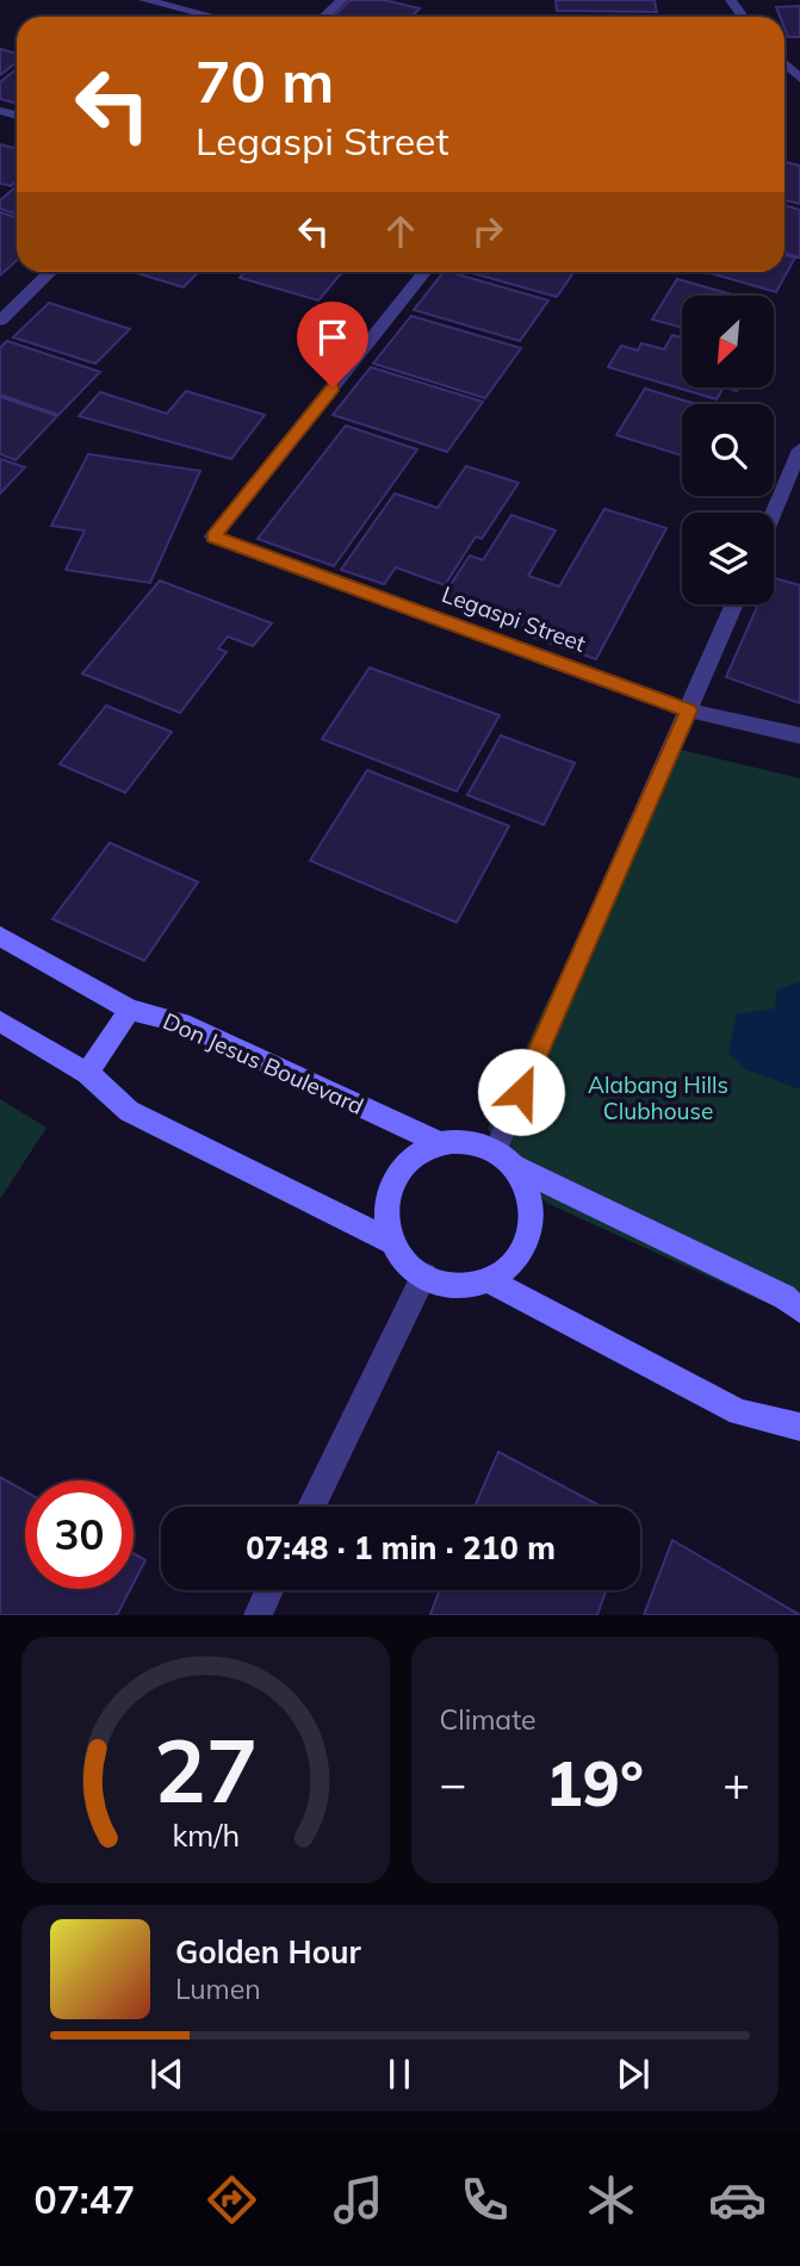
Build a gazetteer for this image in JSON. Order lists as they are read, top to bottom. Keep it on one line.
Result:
{"streets":{"street":["Legaspi Street","Don Jesus Boulevard"]},"parks":["Alabang Hills Clubhouse"],"north":"bottom left","page":{"turn":["70 m","Legaspi Street"],"limit":"30","trip":"07:48 · 1 min · 210 m","tile":"Climate","heat":["−","19°","+"],"song":["Golden Hour","Lumen"],"tabs":"07:47","gauge":["27","km/h"]}}
